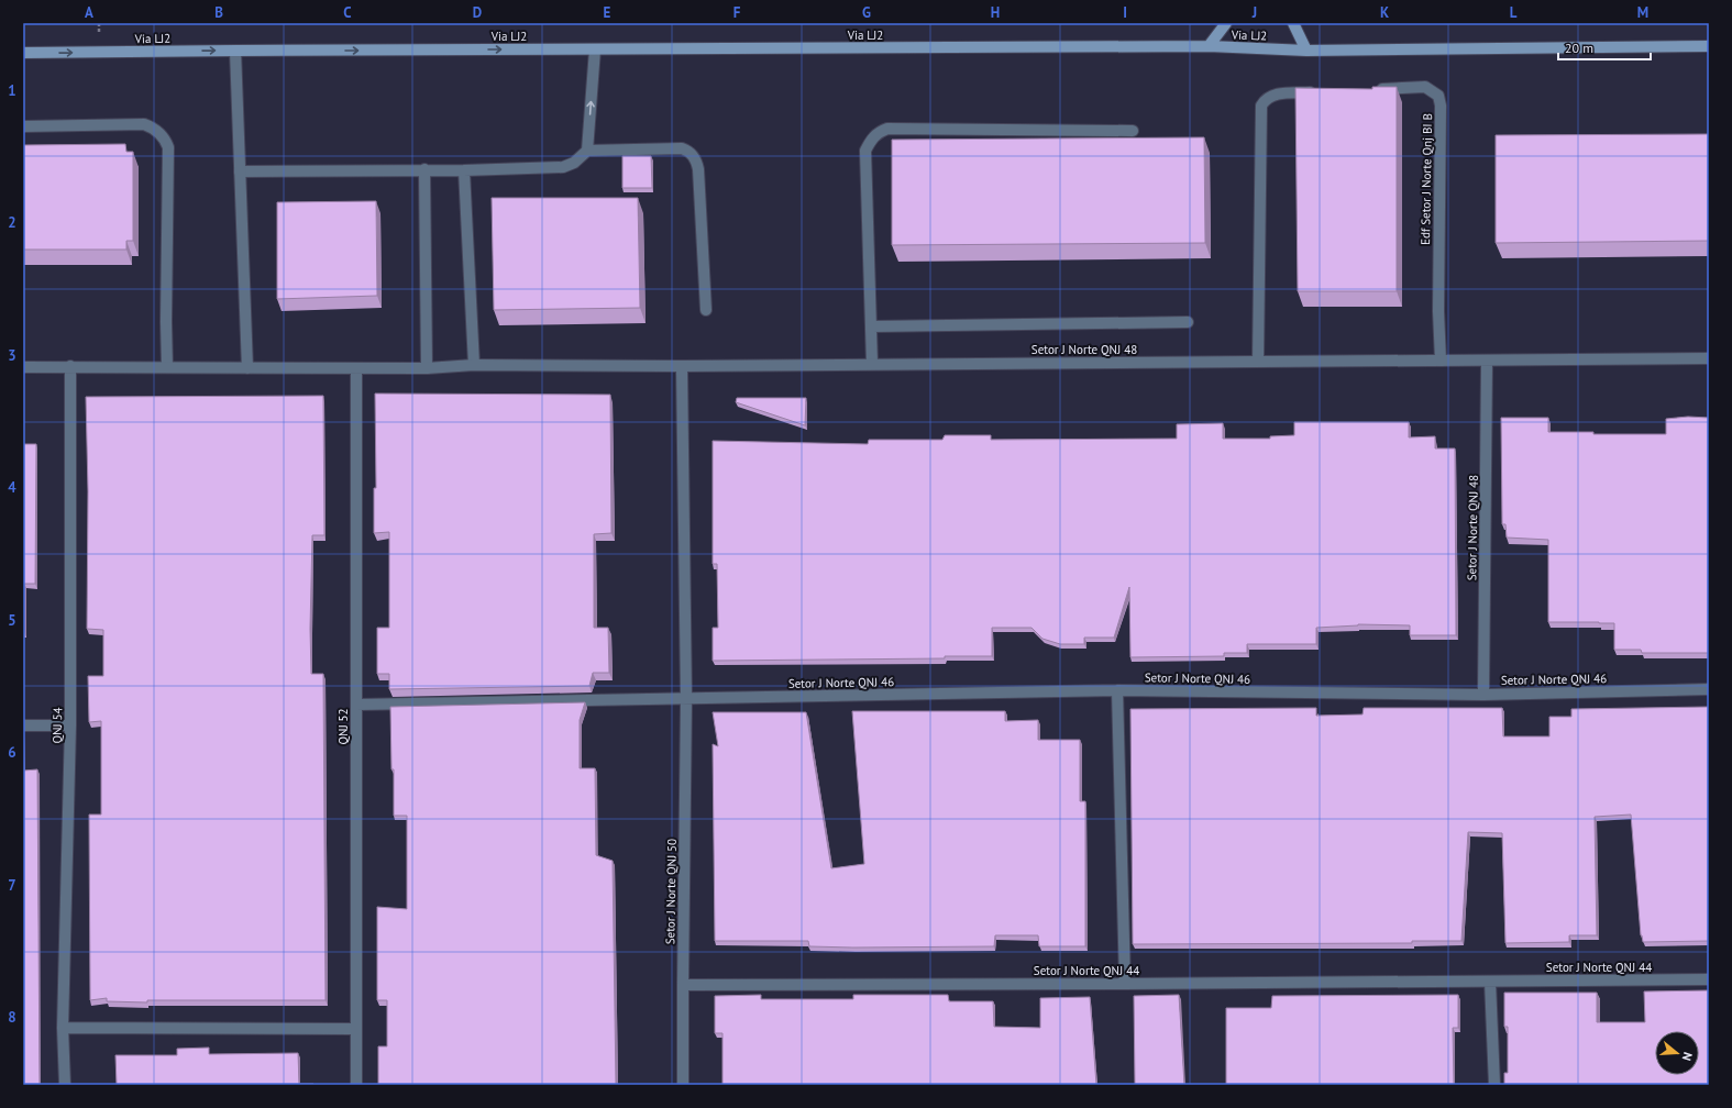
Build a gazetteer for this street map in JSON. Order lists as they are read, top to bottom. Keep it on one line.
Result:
{"streets":{"main road":["Via LJ2"],"street":["Edf Setor J Norte Qnj BI B","Setor J Norte QNJ 48","Setor J Norte QNJ 46","QNJ 54","QNJ 52","Setor J Norte QNJ 50","Setor J Norte QNJ 44"]},"crossings":[["Edf Setor J Norte Qnj BI B","Setor J Norte QNJ 48"],["Setor J Norte QNJ 48","Setor J Norte QNJ 46"],["Setor J Norte QNJ 48","QNJ 54"],["Setor J Norte QNJ 48","QNJ 52"],["Setor J Norte QNJ 48","Setor J Norte QNJ 50"],["Setor J Norte QNJ 46","QNJ 52"],["Setor J Norte QNJ 46","Setor J Norte QNJ 50"],["Setor J Norte QNJ 50","Setor J Norte QNJ 44"]],"scale_bar":"20 m","north":"right","grid":{"columns":["A","B","C","D","E","F","G","H","I","J","K","L","M"],"rows":["1","2","3","4","5","6","7","8"]}}
